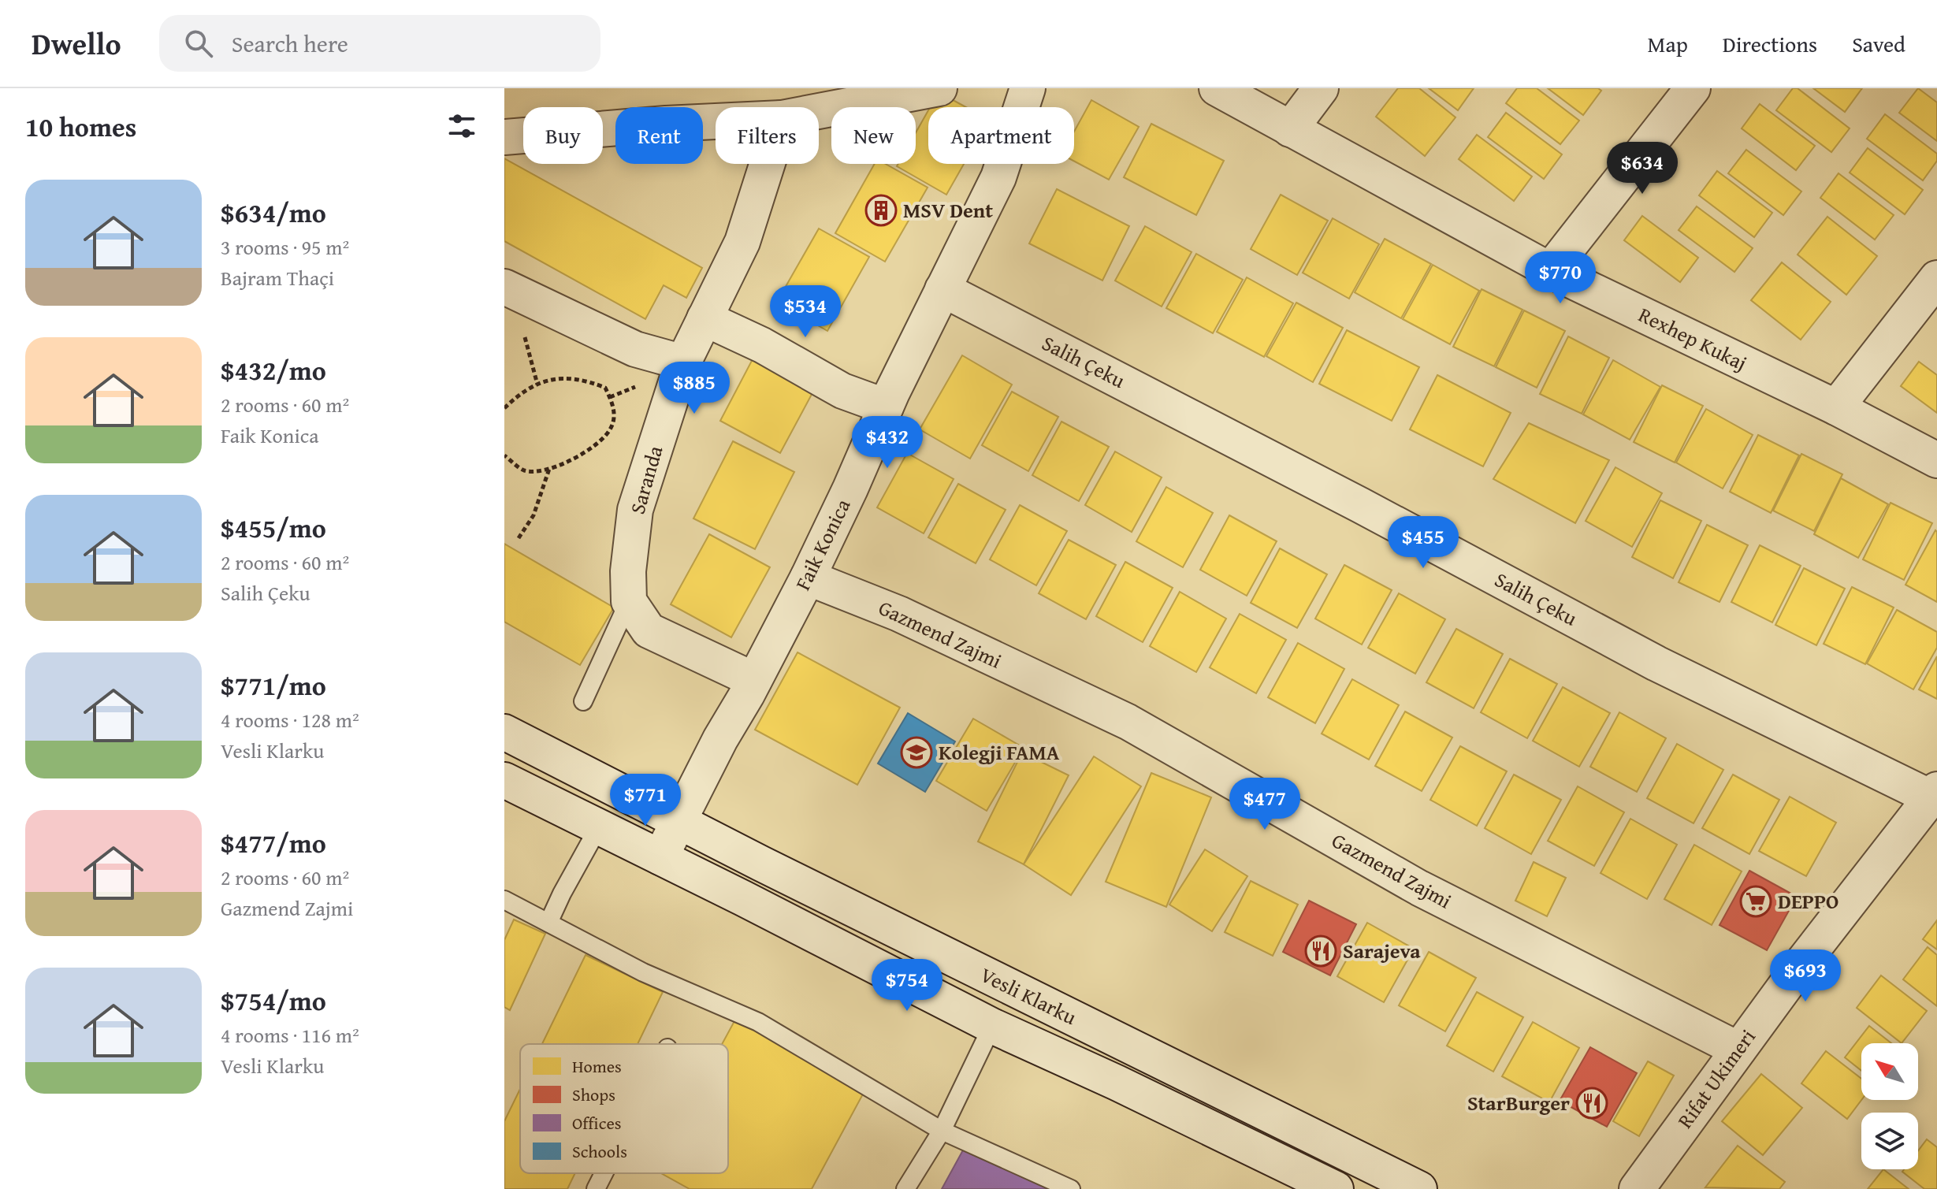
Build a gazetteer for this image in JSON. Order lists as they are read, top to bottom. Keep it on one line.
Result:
{"streets":{"street":["Rexhep Kukaj","Salih Çeku","Saranda","Faik Konica","Gazmend Zajmi","Vesli Klarku","Rifat Ukimeri"]},"crossings":[["Salih Çeku","Faik Konica"],["Salih Çeku","Rifat Ukimeri"],["Faik Konica","Gazmend Zajmi"],["Faik Konica","Vesli Klarku"],["Gazmend Zajmi","Rifat Ukimeri"]],"places":{"building":["MSV Dent"],"school or university":["Kolegji FAMA"],"supermarket":["DEPPO"],"restaurant":["Sarajeva","StarBurger"]},"legend":["Homes","Shops","Offices","Schools"],"north":"top left","page":{"header":"Dwello","search":"Search here","nav":["Map","Directions","Saved"],"heading":"10 homes","chip":["Buy","Rent","Filters","New","Apartment"],"price":["$634","$770","$534","$885","$432","$455","$771","$477","$693","$754"],"list":[{"name":"$634/mo","note":"3 rooms · 95 m² · Bajram Thaçi"},{"name":"$432/mo","note":"2 rooms · 60 m² · Faik Konica"},{"name":"$455/mo","note":"2 rooms · 60 m² · Salih Çeku"},{"name":"$771/mo","note":"4 rooms · 128 m² · Vesli Klarku"},{"name":"$477/mo","note":"2 rooms · 60 m² · Gazmend Zajmi"},{"name":"$754/mo","note":"4 rooms · 116 m² · Vesli Klarku"}]}}
